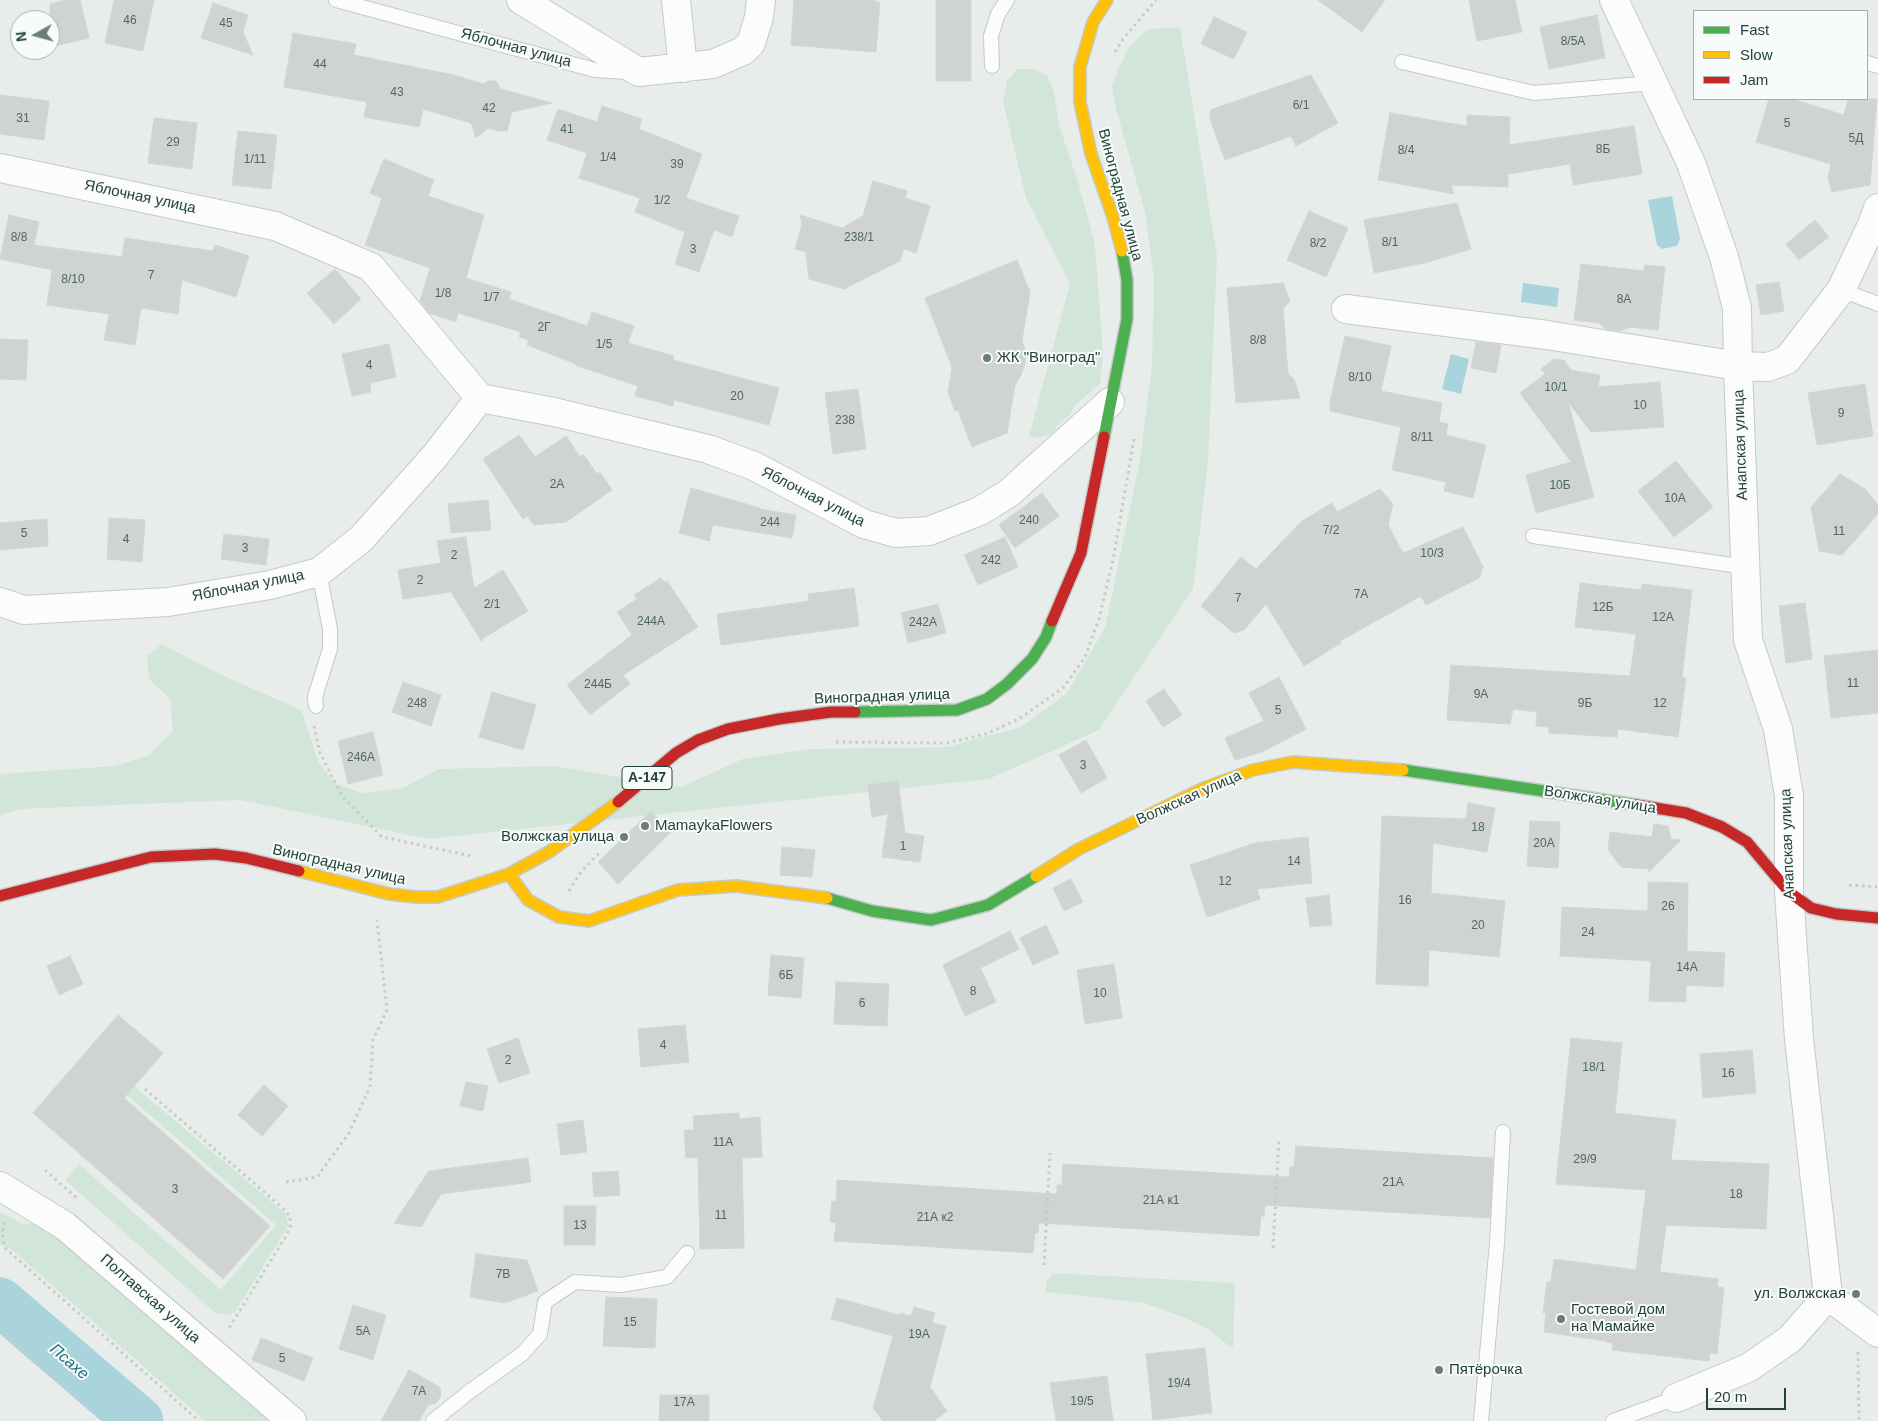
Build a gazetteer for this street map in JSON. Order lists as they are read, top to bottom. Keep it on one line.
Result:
{"streets":{"main road":["Виноградная улица","А-147","Волжская улица"],"street":["Яблочная улица","Анапская улица","Полтавская улица"]},"crossings":[["Яблочная улица","Виноградная улица"],["Виноградная улица","Волжская улица"],["Анапская улица","Волжская улица"]],"water":["Псахе"],"places":["ЖК \"Виноград\"","MamaykaFlowers","Волжская улица","ул. Волжская","Гостевой дом на Мамайке","Пятёрочка"],"house_numbers":["46","45","8/5А","44","43","6/1","42","31","5","41","5Д","29","8Б","8/4","1/4","1/11","39","1/2","8/8","238/1","8/1","8/2","3","7","8/10","1/8","1/7","8А","2Г","8/8","1/5","4","8/10","10/1","20","10","9","238","8/11","2А","10Б","10А","240","244","7/2","11","5","4","3","10/3","2","242","2","7А","7","2/1","12Б","12А","244А","242А","11","244Б","9А","248","9Б","12","5","246А","3","18","20А","1","14","12","16","26","20","24","14А","6Б","8","10","6","4","2","18/1","16","11А","29/9","21А","3","18","21А к1","11","21А к2","13","7В","15","5А","19А","5","19/4","7А","19/5","17А"],"legend":["Fast","Slow","Jam"],"scale_bar":"20 m","north":"left"}
